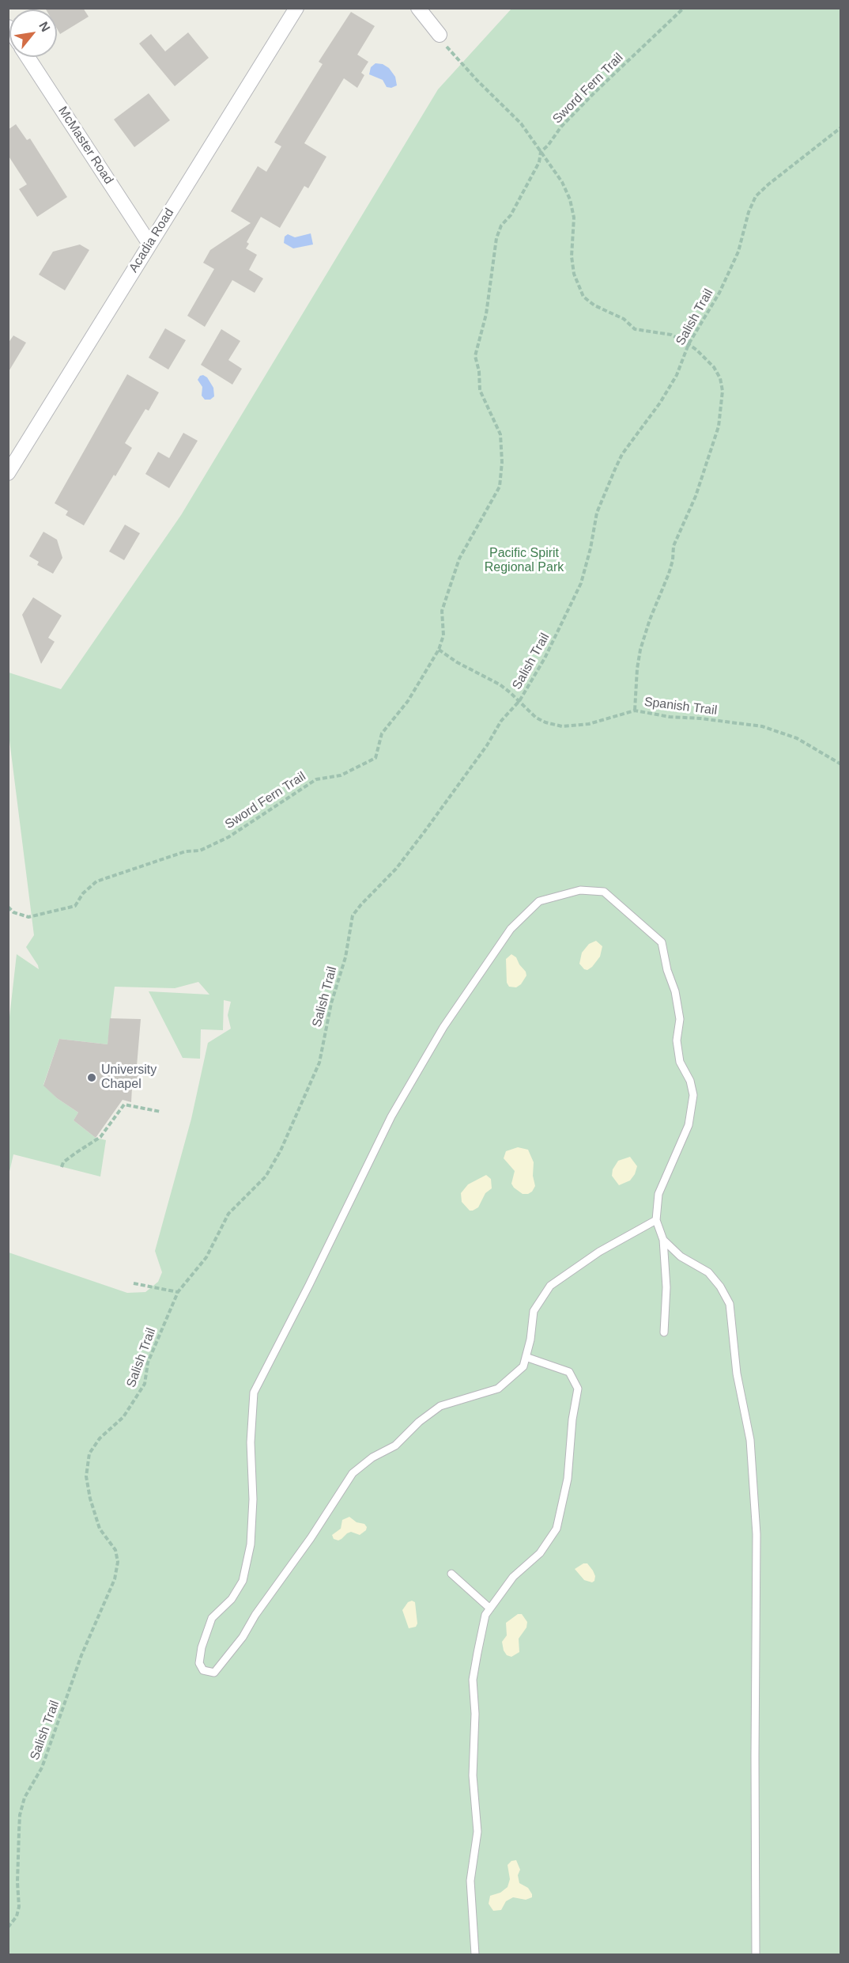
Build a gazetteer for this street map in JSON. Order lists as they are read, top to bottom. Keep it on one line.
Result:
{"streets":{"street":["McMaster Road","Acadia Road"],"path":["Sword Fern Trail","Salish Trail","Spanish Trail"]},"crossings":[["Sword Fern Trail","Spanish Trail"],["McMaster Road","Acadia Road"],["Salish Trail","Spanish Trail"]],"parks":["Pacific Spirit Regional Park"],"places":["University Chapel"],"north":"top right"}
